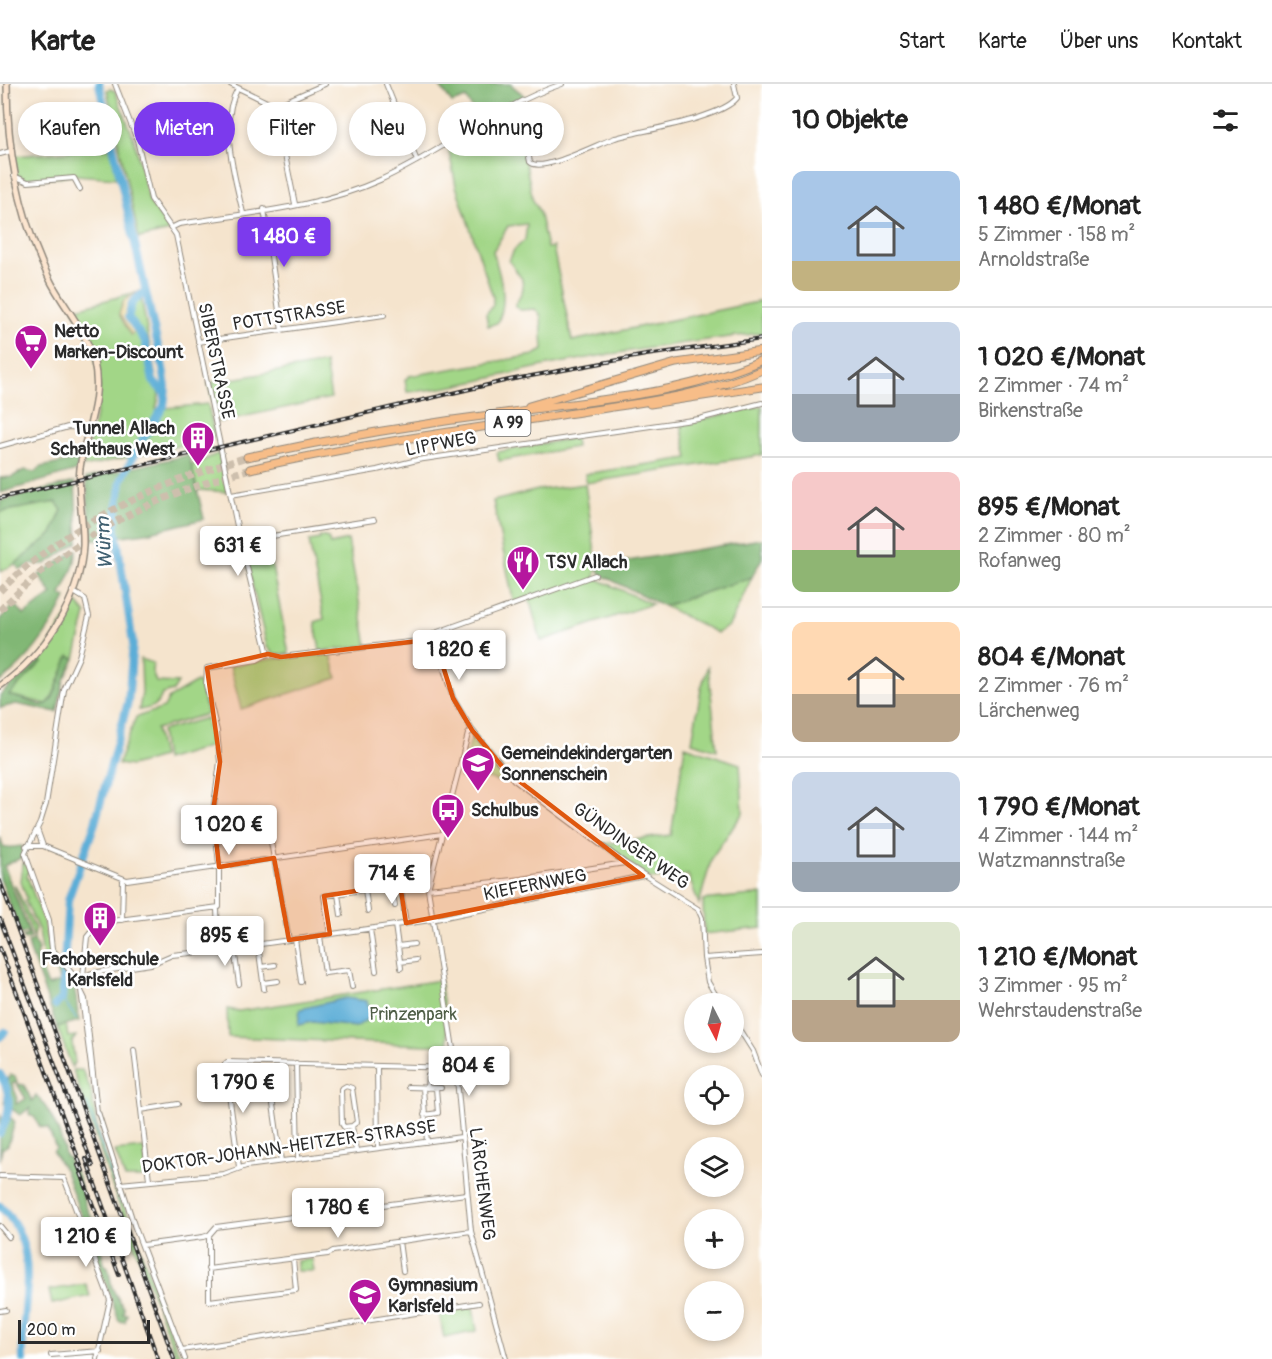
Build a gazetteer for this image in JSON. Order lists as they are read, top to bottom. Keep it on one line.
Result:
{"streets":{"highway":["A 99"],"street":["POTTSTRASSE","SIBERSTRASSE","LIPPWEG","GÜNDINGER WEG","KIEFERNWEG","DOKTOR-JOHANN-HEITZER-STRASSE","LÄRCHENWEG"]},"crossings":[["POTTSTRASSE","SIBERSTRASSE"],["SIBERSTRASSE","LIPPWEG"],["GÜNDINGER WEG","KIEFERNWEG"],["GÜNDINGER WEG","LÄRCHENWEG"],["KIEFERNWEG","LÄRCHENWEG"],["DOKTOR-JOHANN-HEITZER-STRASSE","LÄRCHENWEG"]],"water":["Würm"],"parks":["Prinzenpark"],"places":{"supermarket":["Netto Marken-Discount"],"building":["Tunnel Allach Schalthaus West","Fachoberschule Karlsfeld"],"restaurant":["TSV Allach"],"school or university":["Gemeindekindergarten Sonnenschein","Gymnasium Karlsfeld"],"bus stop":["Schulbus"]},"scale_bar":"200 m","north":"bottom","page":{"header":"Karte","nav":["Start","Karte","Über uns","Kontakt"],"heading":"10 Objekte","chip":["Kaufen","Mieten","Filter","Neu","Wohnung"],"list":[{"name":"1 480 €/Monat","note":"5 Zimmer · 158 m² · Arnoldstraße"},{"name":"1 020 €/Monat","note":"2 Zimmer · 74 m² · Birkenstraße"},{"name":"895 €/Monat","note":"2 Zimmer · 80 m² · Rofanweg"},{"name":"804 €/Monat","note":"2 Zimmer · 76 m² · Lärchenweg"},{"name":"1 790 €/Monat","note":"4 Zimmer · 144 m² · Watzmannstraße"},{"name":"1 210 €/Monat","note":"3 Zimmer · 95 m² · Wehrstaudenstraße"}],"price":["1 480 €","631 €","1 820 €","1 020 €","714 €","895 €","804 €","1 790 €","1 780 €","1 210 €"],"map_buttons":["+","−"],"scale":"200 m"}}
